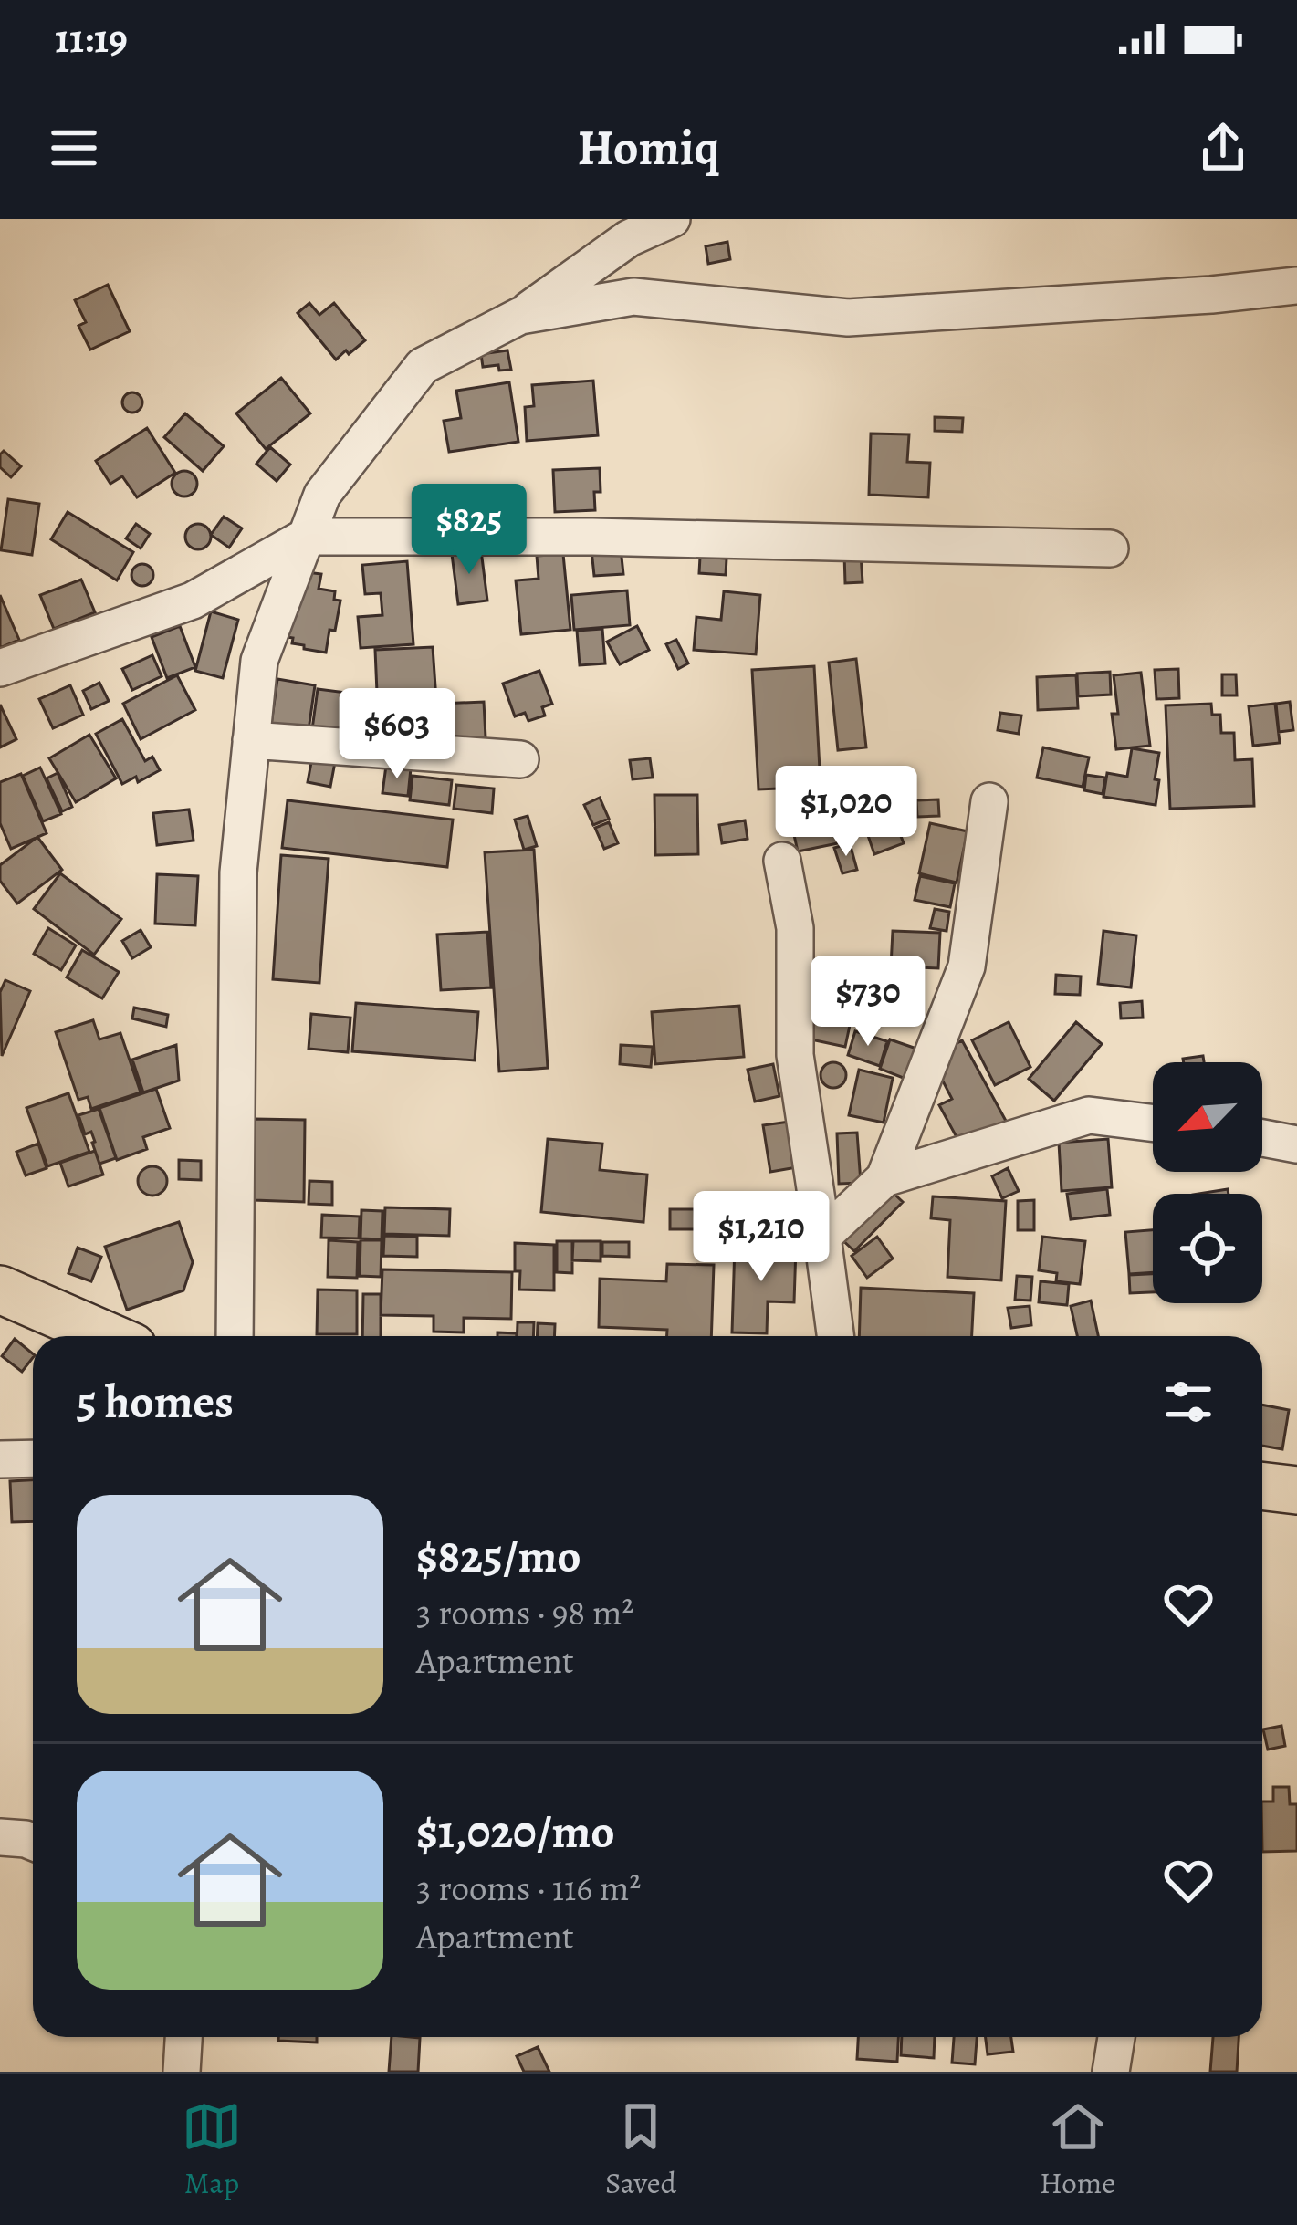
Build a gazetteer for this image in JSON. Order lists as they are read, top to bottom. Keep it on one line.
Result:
{"north":"bottom left","page":{"status":"11:19","header":"Homiq","price":["$825","$603","$1,020","$730","$1,210"],"heading":"5 homes","list":[{"name":"$825/mo","note":"3 rooms · 98 m² · Apartment"},{"name":"$1,020/mo","note":"3 rooms · 116 m² · Apartment"}],"tabs":["Map","Saved","Home"]}}
